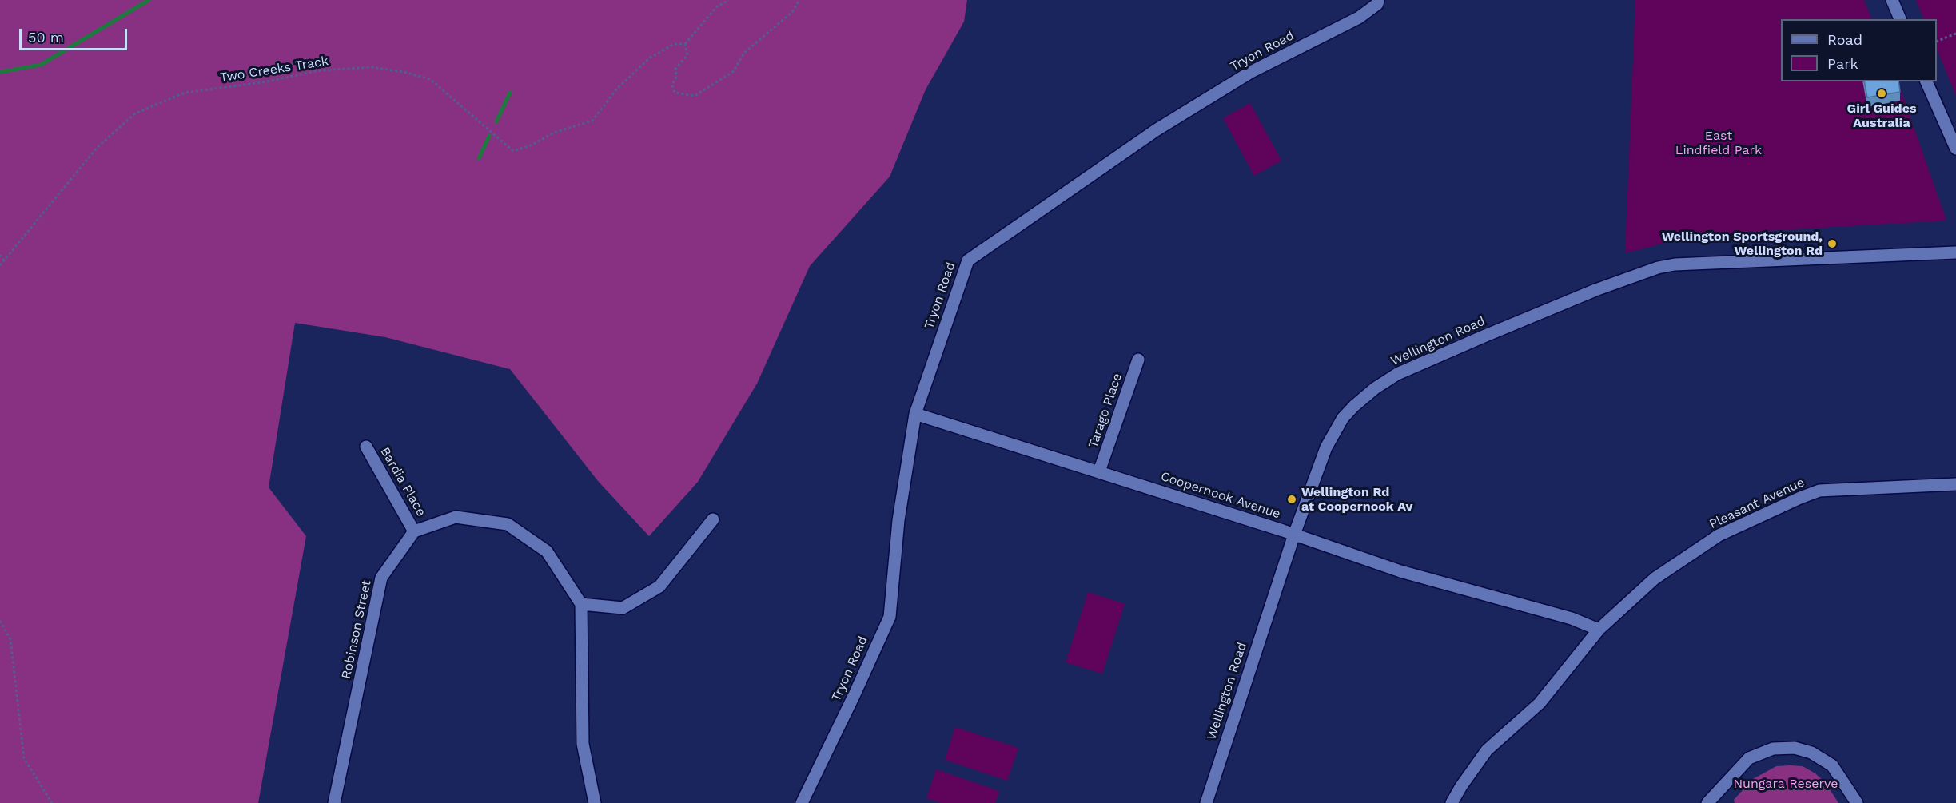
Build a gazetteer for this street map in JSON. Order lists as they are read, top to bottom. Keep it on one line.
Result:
{"streets":{"street":["Tryon Road","Wellington Road","Tarago Place","Bardia Place","Coopernook Avenue","Pleasant Avenue","Robinson Street"],"path":["Two Creeks Track"]},"crossings":[["Tryon Road","Coopernook Avenue"],["Wellington Road","Coopernook Avenue"],["Tarago Place","Coopernook Avenue"],["Bardia Place","Robinson Street"],["Coopernook Avenue","Pleasant Avenue"]],"parks":["East Lindfield Park","Nungara Reserve"],"places":["Girl Guides Australia","Wellington Sportsground, Wellington Rd","Wellington Rd at Coopernook Av"],"legend":["Road","Park"],"scale_bar":"50 m"}
